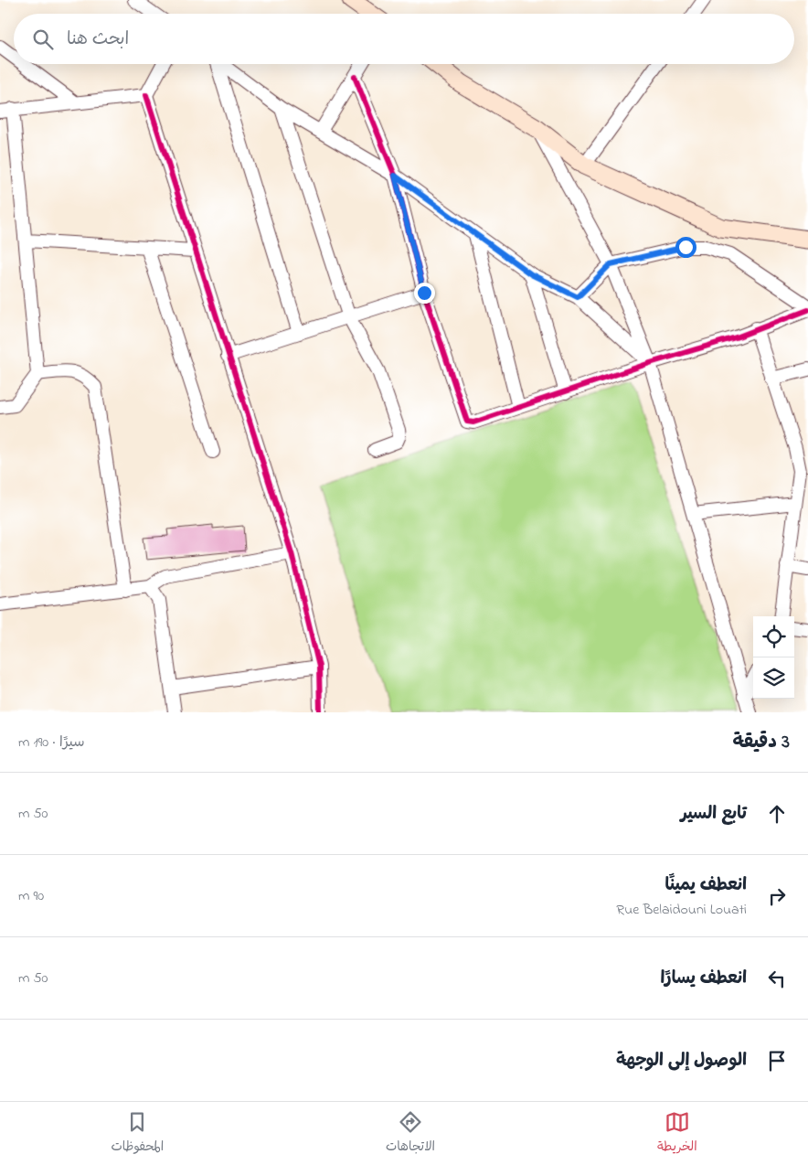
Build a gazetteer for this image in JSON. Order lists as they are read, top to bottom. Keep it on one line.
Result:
{"page":{"search":"ابحث هنا","heading":["3 دقيقة","سيرًا · 190 m"],"list":[["تابع السير","50 m"],["انعطف يمينًا","Rue Belaidouni Louati","90 m"],["انعطف يسارًا","50 m"],"الوصول إلى الوجهة"],"nav":["الخريطة","الاتجاهات","المحفوظات"]}}
